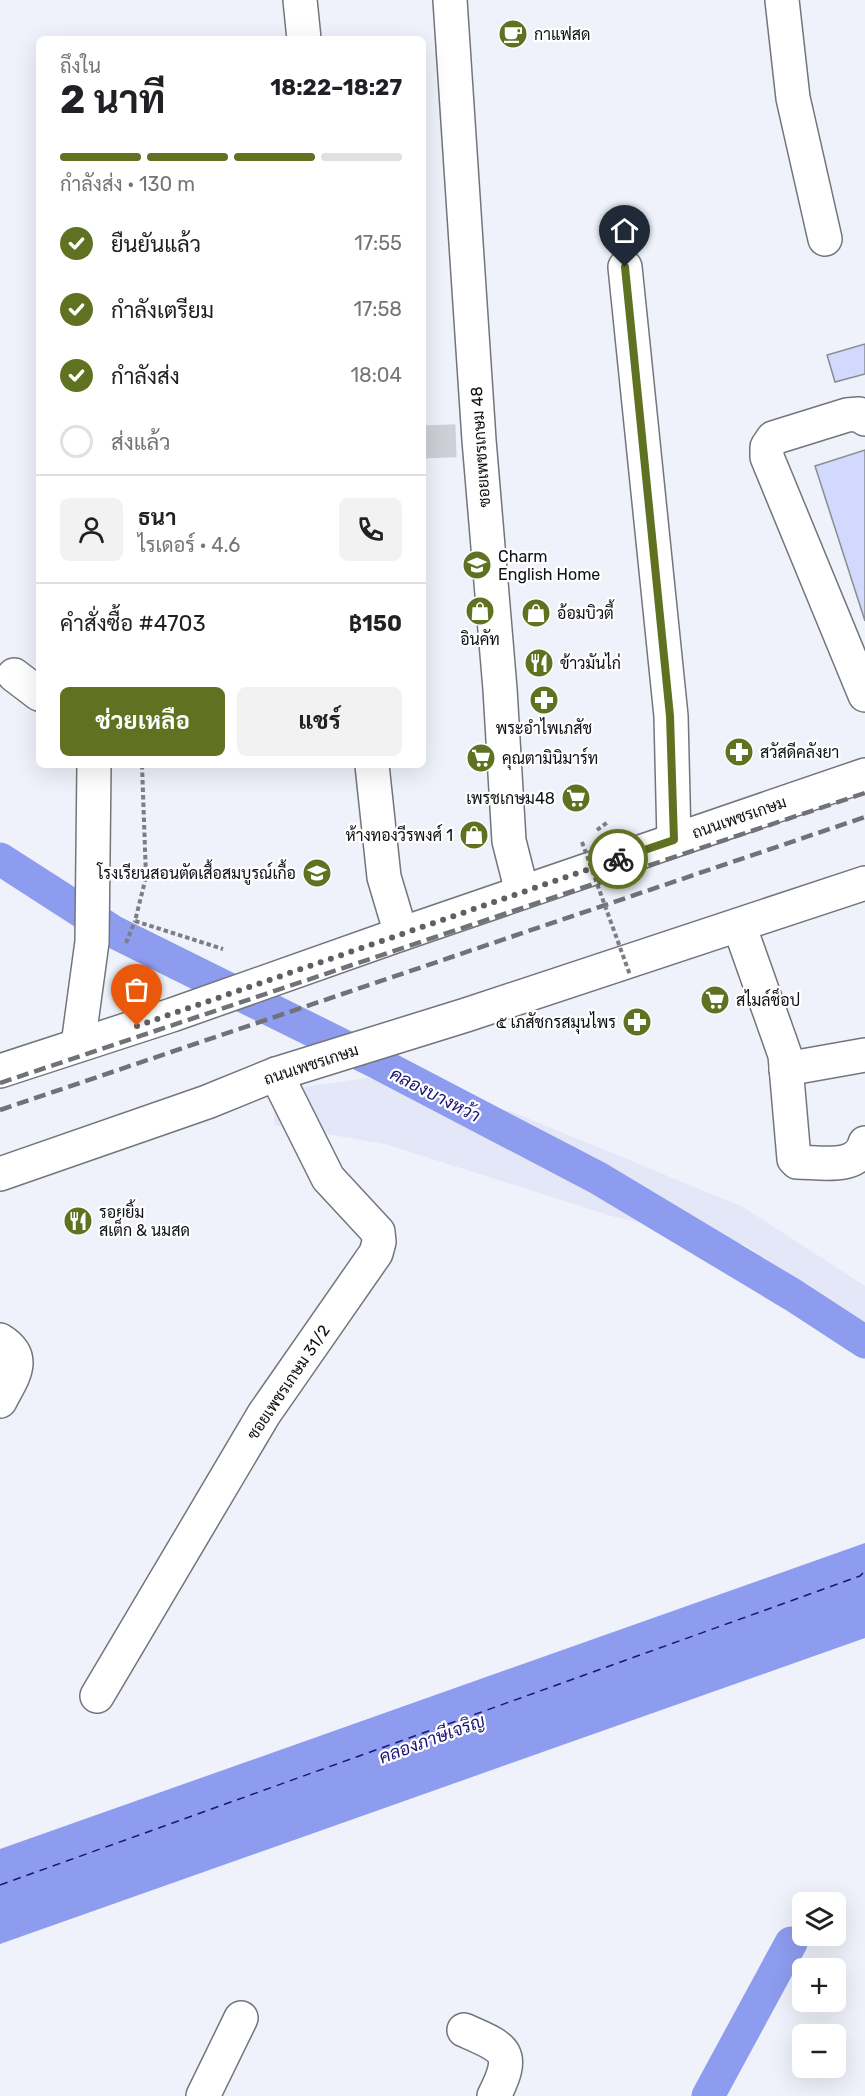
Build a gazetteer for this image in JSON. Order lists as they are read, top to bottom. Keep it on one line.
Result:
{"streets":{"street":["ซอยเพชรเกษม 48","ถนนเพชรเกษม","ซอยเพชรเกษม 31/2"]},"crossings":[["ซอยเพชรเกษม 48","ถนนเพชรเกษม"],["ถนนเพชรเกษม","ซอยเพชรเกษม 31/2"]],"water":["คลองบางหว้า","คลองภาษีเจริญ"],"places":{"cafe":["กาแฟสด"],"school or university":["Charm English Home","โรงเรียนสอนตัดเสื้อสมบูรณ์เกื้อ"],"shop":["อินคัท","อ้อมบิวตี้","ห้างทองวีรพงศ์ 1"],"restaurant":["ข้าวมันไก่","รอยยิ้ม สเต็ก & นมสด"],"pharmacy":["พระอำไพเภสัช","สวัสดีคลังยา","๕ เภสัชกรสมุนไพร"],"supermarket":["คุณตามินิมาร์ท","เพรชเกษม48","สไมล์ช็อป"]},"page":{"heading":["2 นาที","ถึงใน","18:22–18:27"],"panel":["ธนา","ไรเดอร์ · 4.6","คำสั่งซื้อ #4703","฿150"],"bar":"กำลังส่ง · 130 m","list":[["ยืนยันแล้ว","17:55"],["กำลังเตรียม","17:58"],["กำลังส่ง","18:04"],"ส่งแล้ว"],"buttons":["ช่วยเหลือ","แชร์"],"map_buttons":["+","−"]}}
